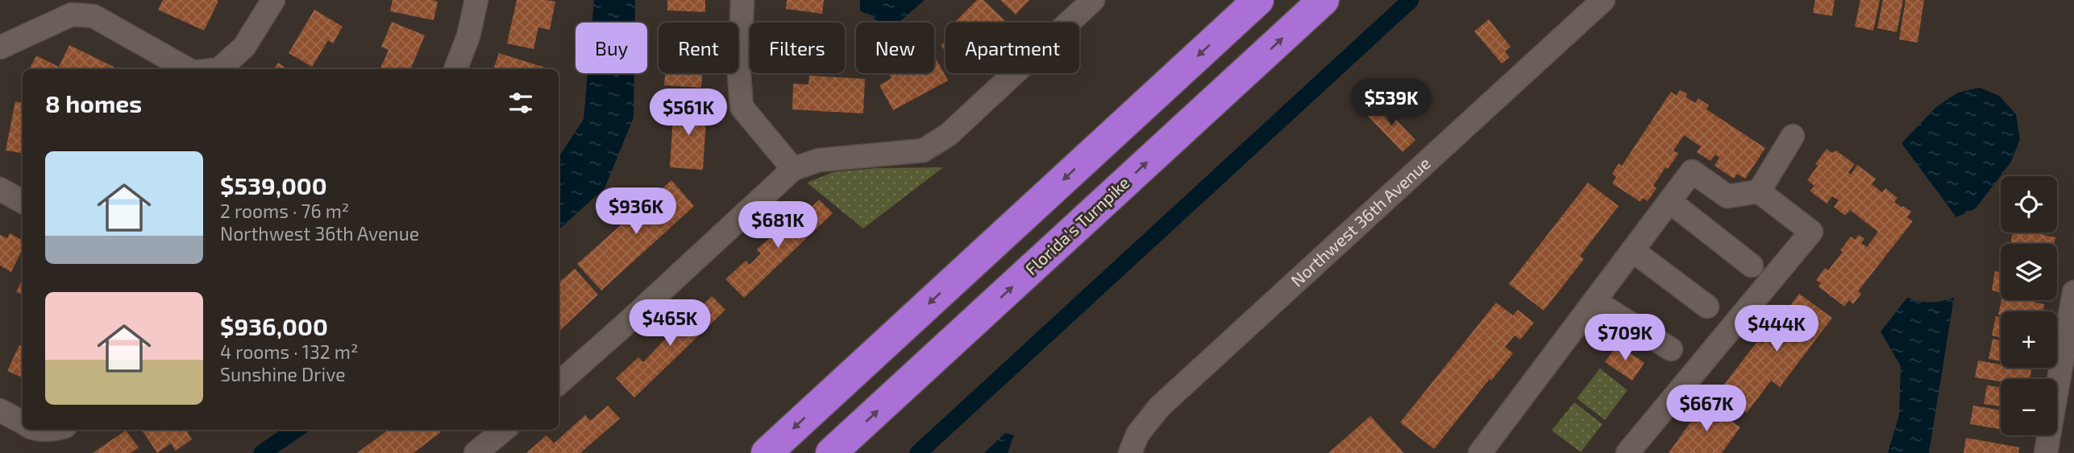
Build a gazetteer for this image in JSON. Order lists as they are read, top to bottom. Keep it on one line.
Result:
{"streets":{"highway":["Florida's Turnpike"],"street":["Northwest 36th Avenue"]},"page":{"chip":["Buy","Rent","Filters","New","Apartment"],"heading":"8 homes","price":["$539K","$561K","$936K","$681K","$465K","$444K","$709K","$667K"],"list":[{"name":"$539,000","note":"2 rooms · 76 m² · Northwest 36th Avenue"},{"name":"$936,000","note":"4 rooms · 132 m² · Sunshine Drive"}],"map_buttons":["+","−"]}}
